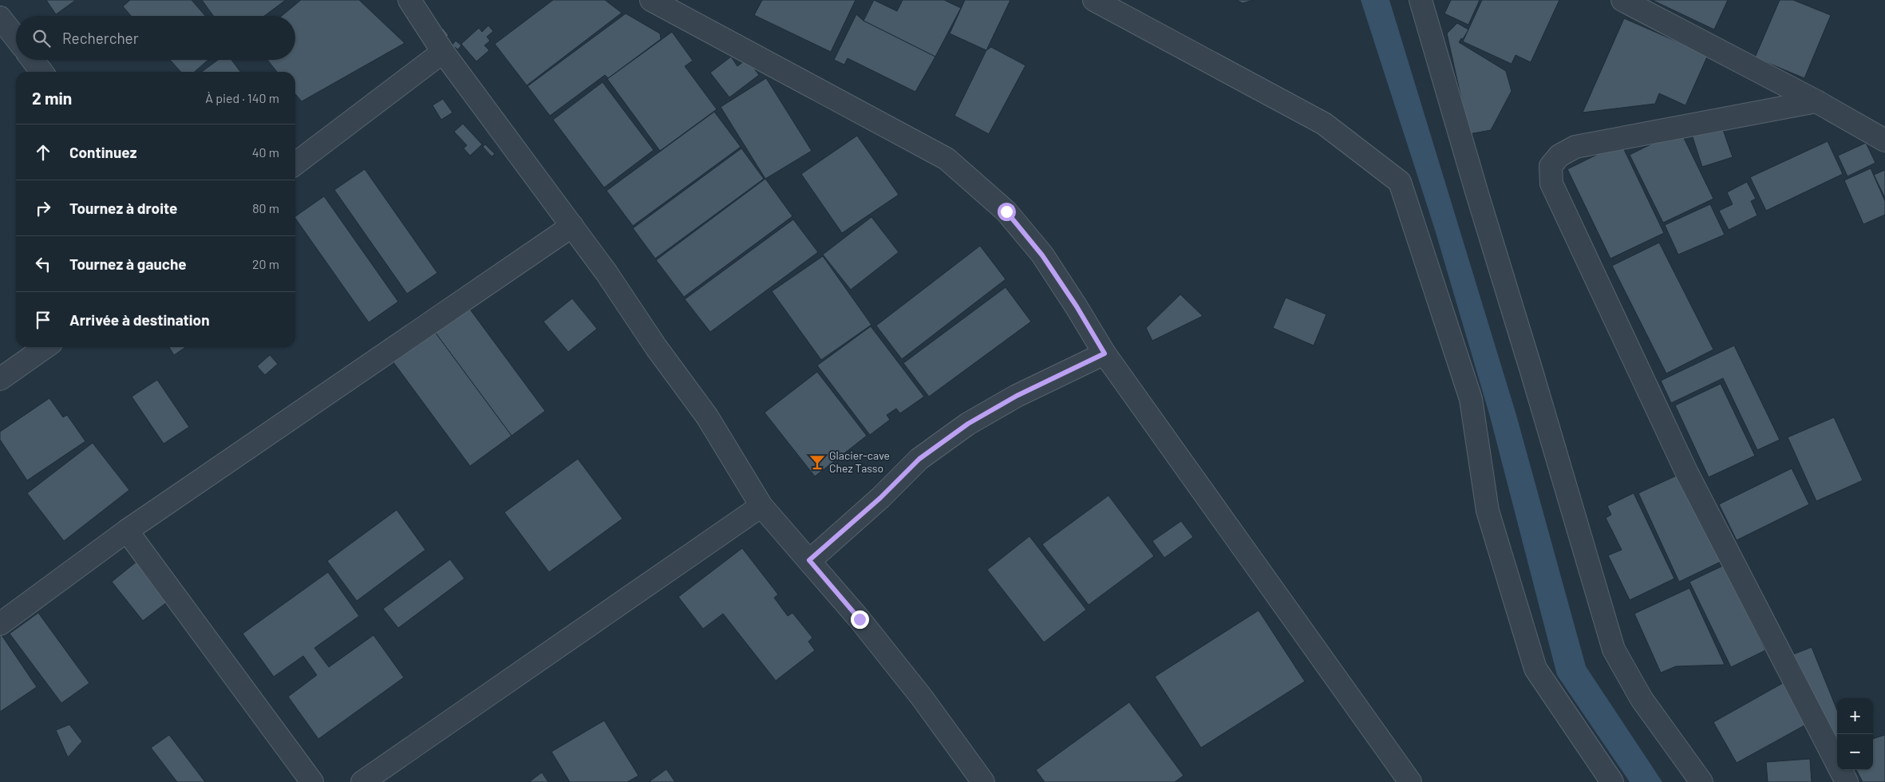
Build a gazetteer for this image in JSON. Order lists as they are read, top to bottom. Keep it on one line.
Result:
{"places":{"bar":["Glacier-cave Chez Tasso"]},"page":{"search":"Rechercher","heading":["2 min","À pied · 140 m"],"list":[["Continuez","40 m"],["Tournez à droite","80 m"],["Tournez à gauche","20 m"],"Arrivée à destination"],"map_buttons":["+","−"]}}
